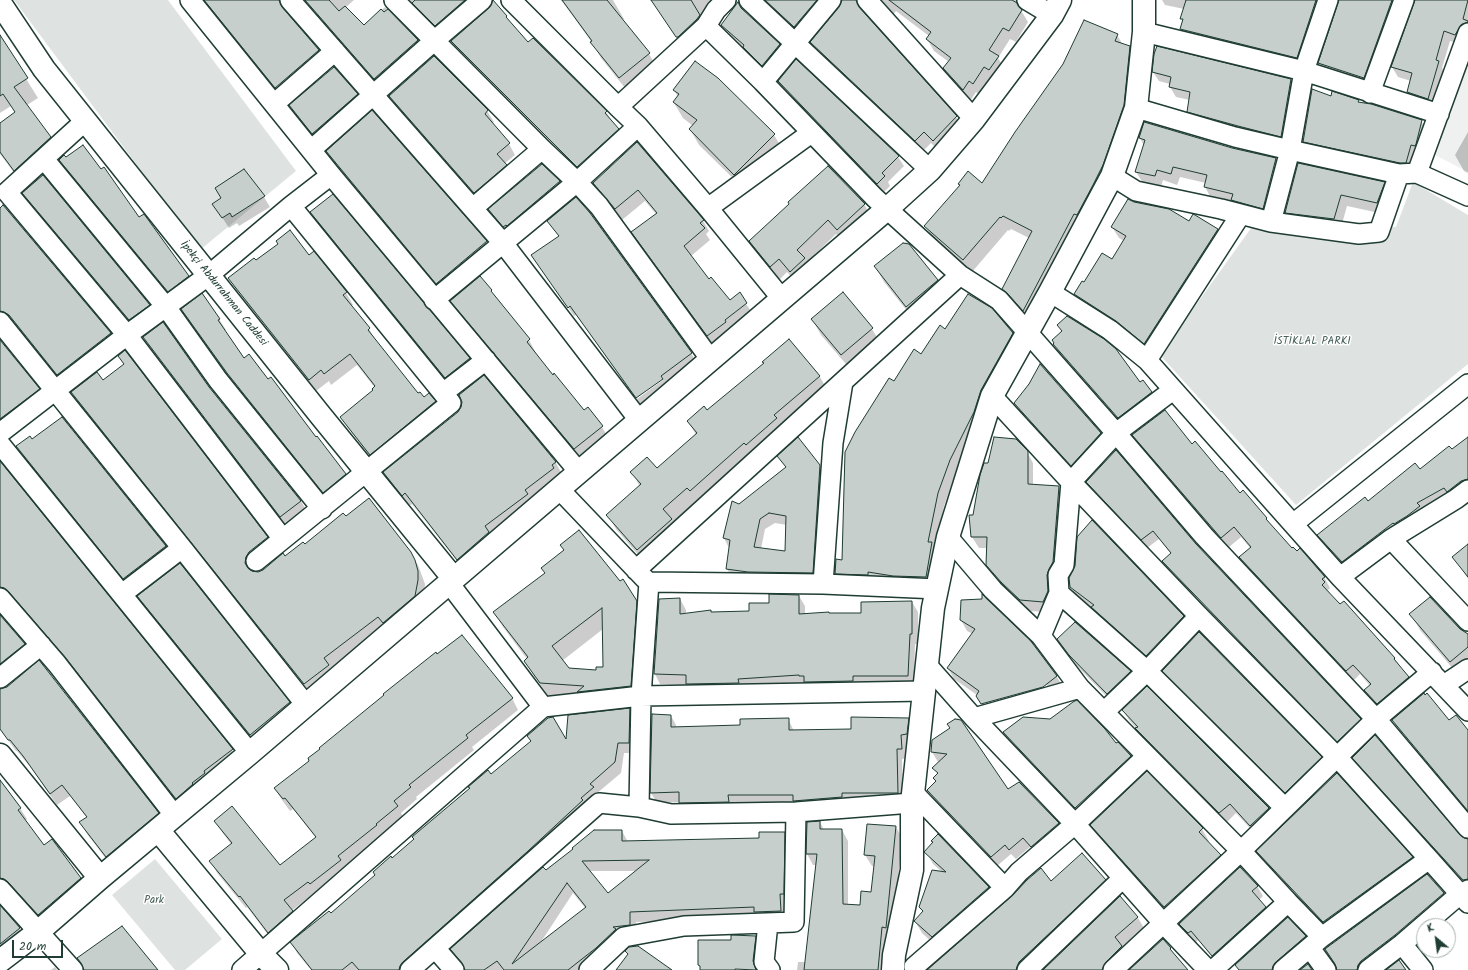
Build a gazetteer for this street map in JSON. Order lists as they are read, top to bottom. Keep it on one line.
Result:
{"streets":{"street":["İpekçi Abdurrahman Caddesi"]},"parks":["İSTİKLAL PARKI","Park"],"scale_bar":"20 m","north":"top left"}
